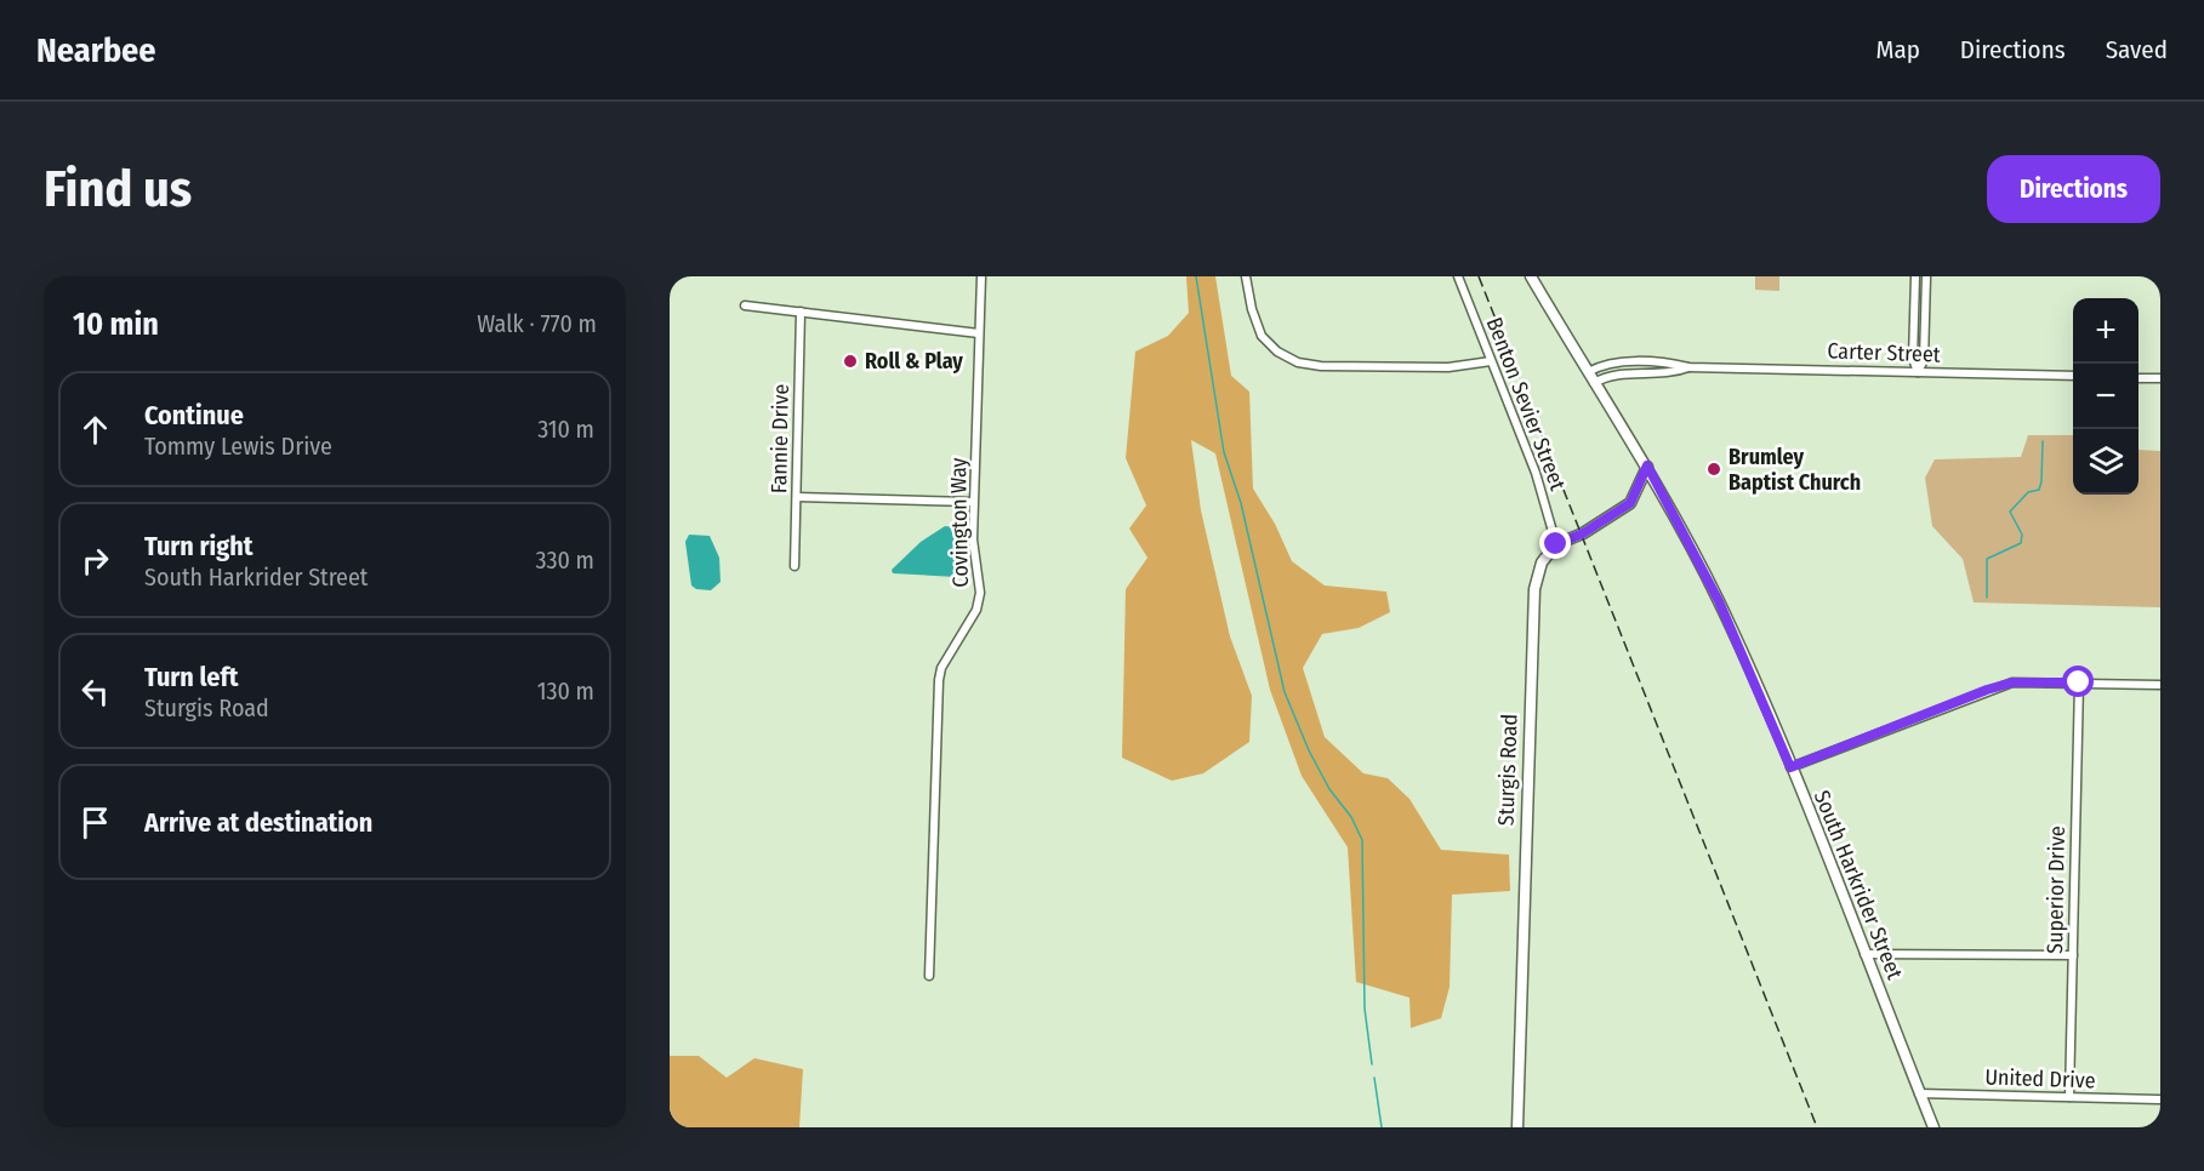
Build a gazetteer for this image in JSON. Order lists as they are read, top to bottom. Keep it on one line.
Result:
{"streets":{"main road":["Sturgis Road","South Harkrider Street"],"street":["Carter Street","Benton Sevier Street","Fannie Drive","Covington Way","Superior Drive","United Drive"]},"crossings":[["Carter Street","South Harkrider Street"],["Benton Sevier Street","Sturgis Road"],["South Harkrider Street","United Drive"],["Superior Drive","United Drive"]],"places":["Roll & Play","Brumley Baptist Church"],"page":{"header":"Nearbee","nav":["Map","Directions","Saved"],"buttons":"Directions","title":"Find us","heading":["10 min","Walk · 770 m"],"map_buttons":["+","−"],"list":[["Continue","Tommy Lewis Drive","310 m"],["Turn right","South Harkrider Street","330 m"],["Turn left","Sturgis Road","130 m"],"Arrive at destination"]}}
